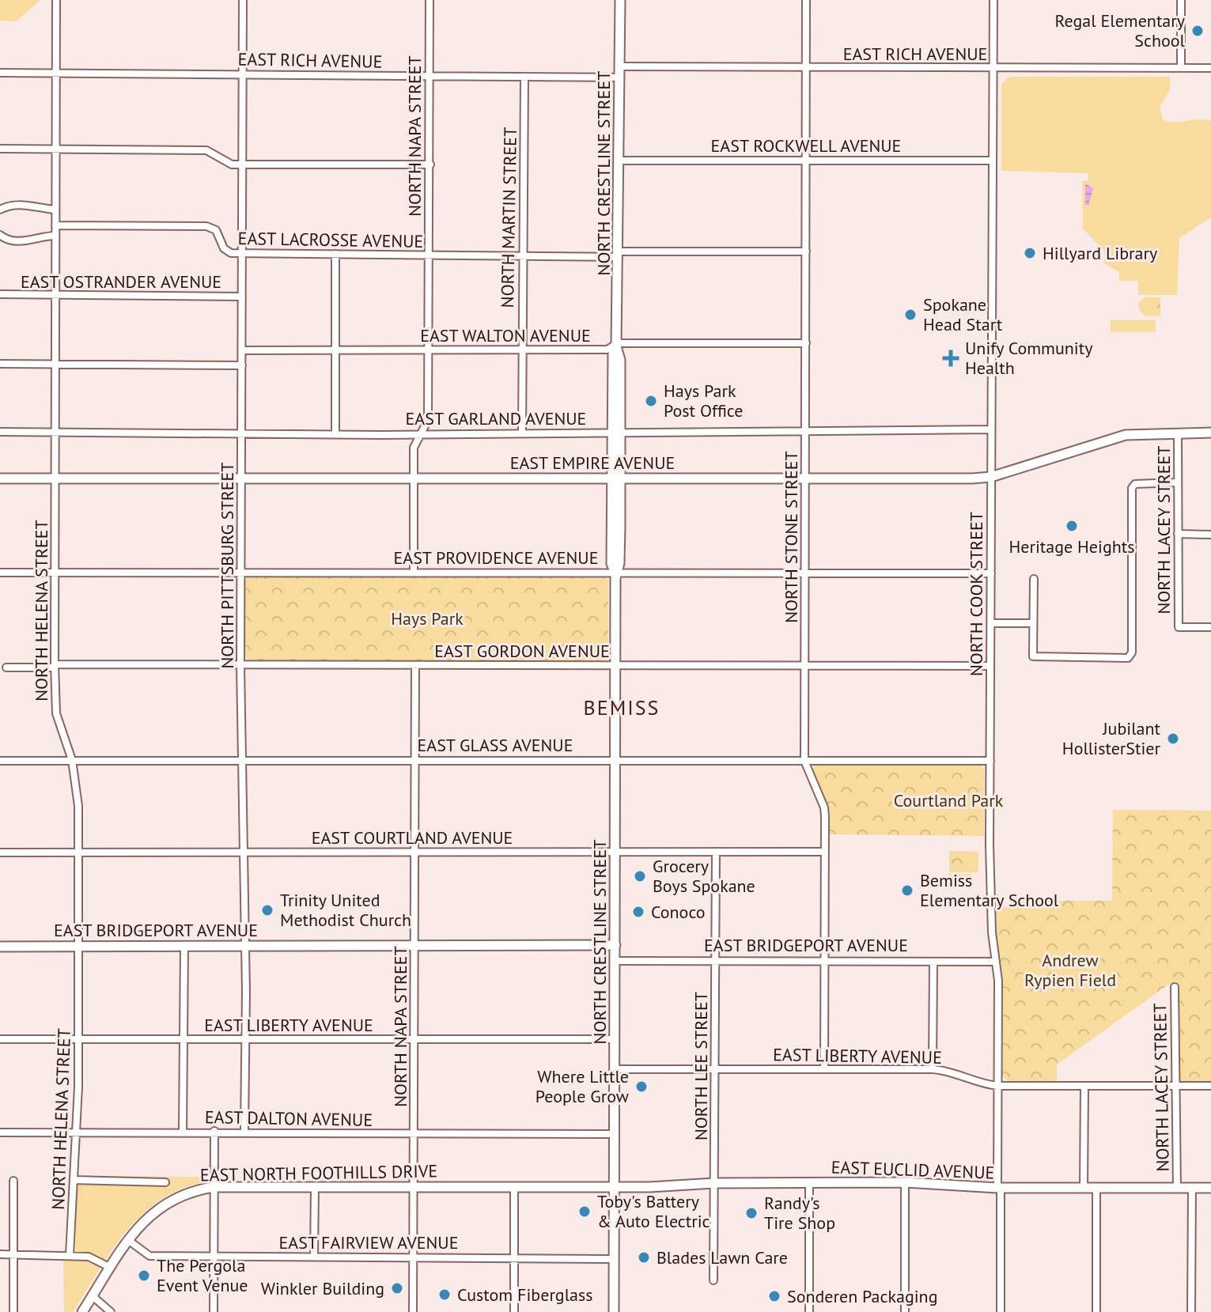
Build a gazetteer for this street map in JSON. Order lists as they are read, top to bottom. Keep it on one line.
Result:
{"streets":{"main road":["NORTH CRESTLINE STREET","EAST EMPIRE AVENUE","EAST BRIDGEPORT AVENUE","EAST EUCLID AVENUE","EAST NORTH FOOTHILLS DRIVE"],"street":["EAST RICH AVENUE","NORTH NAPA STREET","EAST ROCKWELL AVENUE","NORTH MARTIN STREET","EAST LACROSSE AVENUE","EAST OSTRANDER AVENUE","EAST WALTON AVENUE","EAST GARLAND AVENUE","NORTH LACEY STREET","NORTH STONE STREET","EAST PROVIDENCE AVENUE","NORTH PITTSBURG STREET","NORTH COOK STREET","NORTH HELENA STREET","EAST GORDON AVENUE","EAST GLASS AVENUE","EAST COURTLAND AVENUE","EAST LIBERTY AVENUE","NORTH LEE STREET","EAST DALTON AVENUE","EAST FAIRVIEW AVENUE"]},"crossings":[["EAST RICH AVENUE","NORTH NAPA STREET"],["EAST RICH AVENUE","NORTH CRESTLINE STREET"],["EAST RICH AVENUE","NORTH MARTIN STREET"],["EAST RICH AVENUE","NORTH STONE STREET"],["EAST RICH AVENUE","NORTH PITTSBURG STREET"],["EAST RICH AVENUE","NORTH COOK STREET"],["EAST RICH AVENUE","NORTH HELENA STREET"],["NORTH NAPA STREET","EAST LACROSSE AVENUE"],["NORTH NAPA STREET","EAST WALTON AVENUE"],["NORTH NAPA STREET","EAST GARLAND AVENUE"],["NORTH NAPA STREET","EAST EMPIRE AVENUE"],["NORTH NAPA STREET","EAST PROVIDENCE AVENUE"],["NORTH NAPA STREET","EAST GORDON AVENUE"],["NORTH NAPA STREET","EAST GLASS AVENUE"],["NORTH NAPA STREET","EAST COURTLAND AVENUE"],["NORTH NAPA STREET","EAST BRIDGEPORT AVENUE"],["NORTH NAPA STREET","EAST LIBERTY AVENUE"],["NORTH NAPA STREET","EAST DALTON AVENUE"],["NORTH NAPA STREET","EAST NORTH FOOTHILLS DRIVE"],["NORTH NAPA STREET","EAST FAIRVIEW AVENUE"],["EAST ROCKWELL AVENUE","NORTH CRESTLINE STREET"],["EAST ROCKWELL AVENUE","NORTH STONE STREET"],["EAST ROCKWELL AVENUE","NORTH COOK STREET"],["NORTH CRESTLINE STREET","EAST LACROSSE AVENUE"],["NORTH CRESTLINE STREET","EAST WALTON AVENUE"],["NORTH CRESTLINE STREET","EAST GARLAND AVENUE"],["NORTH CRESTLINE STREET","EAST EMPIRE AVENUE"],["NORTH CRESTLINE STREET","EAST PROVIDENCE AVENUE"],["NORTH CRESTLINE STREET","EAST GORDON AVENUE"],["NORTH CRESTLINE STREET","EAST GLASS AVENUE"],["NORTH CRESTLINE STREET","EAST COURTLAND AVENUE"],["NORTH CRESTLINE STREET","EAST BRIDGEPORT AVENUE"],["NORTH CRESTLINE STREET","EAST LIBERTY AVENUE"],["NORTH CRESTLINE STREET","EAST DALTON AVENUE"],["NORTH CRESTLINE STREET","EAST EUCLID AVENUE"],["NORTH CRESTLINE STREET","EAST NORTH FOOTHILLS DRIVE"],["NORTH CRESTLINE STREET","EAST FAIRVIEW AVENUE"],["NORTH MARTIN STREET","EAST LACROSSE AVENUE"],["NORTH MARTIN STREET","EAST WALTON AVENUE"],["NORTH MARTIN STREET","EAST GARLAND AVENUE"],["EAST LACROSSE AVENUE","NORTH STONE STREET"],["EAST LACROSSE AVENUE","NORTH PITTSBURG STREET"],["EAST LACROSSE AVENUE","NORTH HELENA STREET"],["EAST OSTRANDER AVENUE","NORTH PITTSBURG STREET"],["EAST OSTRANDER AVENUE","NORTH HELENA STREET"],["EAST WALTON AVENUE","NORTH STONE STREET"],["EAST WALTON AVENUE","NORTH PITTSBURG STREET"],["EAST GARLAND AVENUE","NORTH STONE STREET"],["EAST GARLAND AVENUE","NORTH PITTSBURG STREET"],["EAST GARLAND AVENUE","NORTH COOK STREET"],["EAST GARLAND AVENUE","NORTH HELENA STREET"],["EAST EMPIRE AVENUE","NORTH LACEY STREET"],["EAST EMPIRE AVENUE","NORTH STONE STREET"],["EAST EMPIRE AVENUE","NORTH PITTSBURG STREET"],["EAST EMPIRE AVENUE","NORTH COOK STREET"],["EAST EMPIRE AVENUE","NORTH HELENA STREET"],["NORTH LACEY STREET","EAST LIBERTY AVENUE"],["NORTH LACEY STREET","EAST EUCLID AVENUE"],["NORTH STONE STREET","EAST PROVIDENCE AVENUE"],["NORTH STONE STREET","EAST GORDON AVENUE"],["NORTH STONE STREET","EAST GLASS AVENUE"],["NORTH STONE STREET","EAST COURTLAND AVENUE"],["NORTH STONE STREET","EAST BRIDGEPORT AVENUE"],["NORTH STONE STREET","EAST LIBERTY AVENUE"],["EAST PROVIDENCE AVENUE","NORTH PITTSBURG STREET"],["EAST PROVIDENCE AVENUE","NORTH COOK STREET"],["EAST PROVIDENCE AVENUE","NORTH HELENA STREET"],["NORTH PITTSBURG STREET","EAST GORDON AVENUE"],["NORTH PITTSBURG STREET","EAST GLASS AVENUE"],["NORTH PITTSBURG STREET","EAST COURTLAND AVENUE"],["NORTH PITTSBURG STREET","EAST BRIDGEPORT AVENUE"],["NORTH PITTSBURG STREET","EAST LIBERTY AVENUE"],["NORTH PITTSBURG STREET","EAST DALTON AVENUE"],["NORTH COOK STREET","EAST GORDON AVENUE"],["NORTH COOK STREET","EAST GLASS AVENUE"],["NORTH COOK STREET","EAST BRIDGEPORT AVENUE"],["NORTH COOK STREET","EAST LIBERTY AVENUE"],["NORTH COOK STREET","EAST EUCLID AVENUE"],["NORTH HELENA STREET","EAST GORDON AVENUE"],["NORTH HELENA STREET","EAST GLASS AVENUE"],["NORTH HELENA STREET","EAST COURTLAND AVENUE"],["NORTH HELENA STREET","EAST BRIDGEPORT AVENUE"],["NORTH HELENA STREET","EAST LIBERTY AVENUE"],["NORTH HELENA STREET","EAST DALTON AVENUE"],["EAST COURTLAND AVENUE","NORTH LEE STREET"],["EAST BRIDGEPORT AVENUE","NORTH LEE STREET"],["EAST LIBERTY AVENUE","NORTH LEE STREET"],["NORTH LEE STREET","EAST EUCLID AVENUE"],["EAST EUCLID AVENUE","EAST NORTH FOOTHILLS DRIVE"],["EAST NORTH FOOTHILLS DRIVE","EAST FAIRVIEW AVENUE"]],"districts":["BEMISS"],"parks":["Hays Park","Courtland Park","Andrew Rypien Field"],"places":{"other":["Regal Elementary School","Hillyard Library","Spokane Head Start","Hays Park Post Office","Heritage Heights","Jubilant HollisterStier","Grocery Boys Spokane","Bemiss Elementary School","Trinity United Methodist Church","Conoco","Where Little People Grow","Toby's Battery & Auto Electric","Randy's Tire Shop","Blades Lawn Care","The Pergola Event Venue","Winkler Building","Custom Fiberglass","Sonderen Packaging"],"health":["Unify Community Health"]}}
